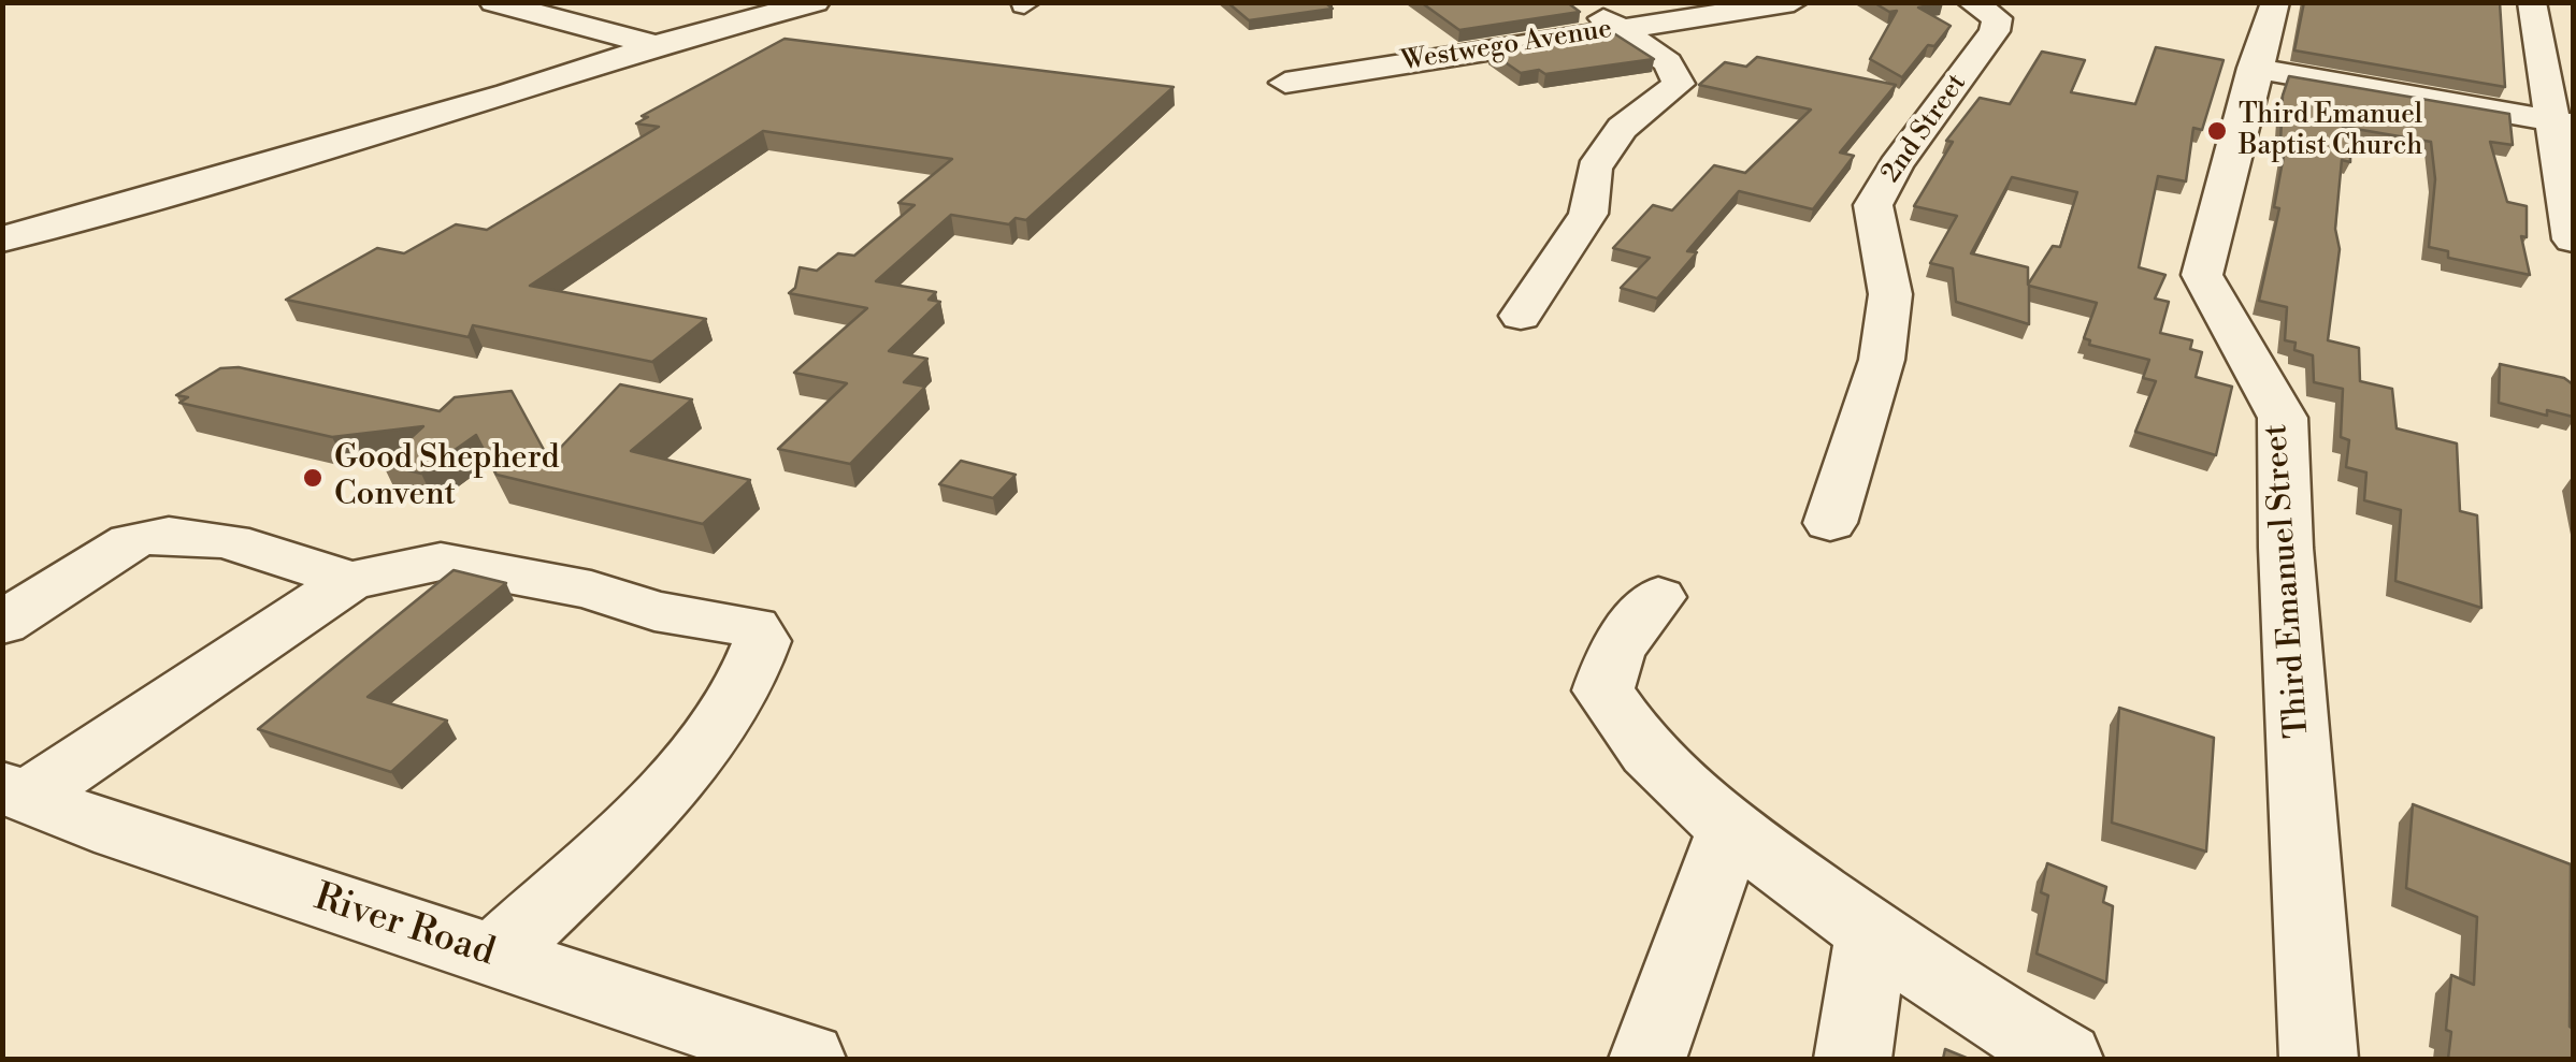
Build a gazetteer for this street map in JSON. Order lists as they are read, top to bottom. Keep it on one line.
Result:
{"streets":{"street":["Westwego Avenue","2nd Street","Third Emanuel Street","River Road"]},"places":["Third Emanuel Baptist Church","Good Shepherd Convent"]}
